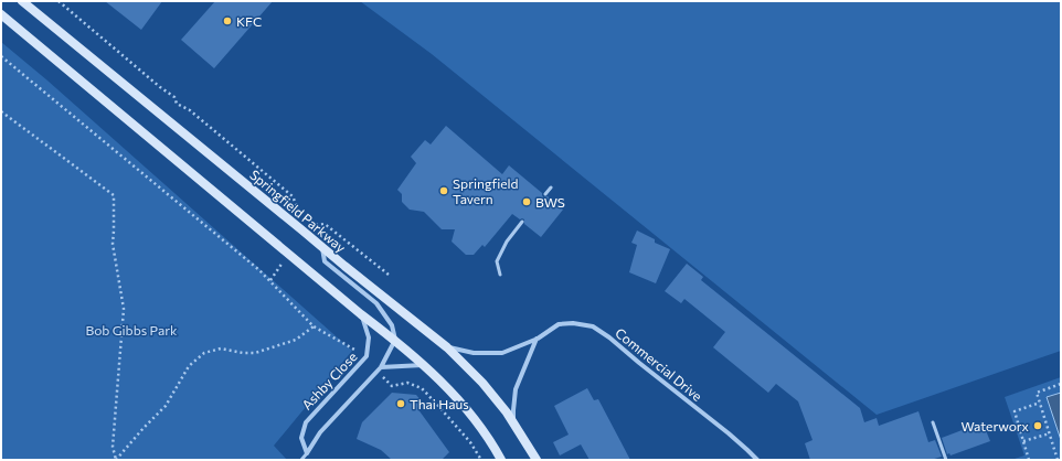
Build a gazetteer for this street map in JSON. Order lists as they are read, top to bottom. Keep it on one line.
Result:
{"streets":{"main road":["Springfield Parkway"],"street":["Commercial Drive","Ashby Close"]},"crossings":[["Springfield Parkway","Commercial Drive"]],"parks":["Bob Gibbs Park"],"places":["KFC","Springfield Tavern","BWS","Thai Haus","Waterworx"]}
